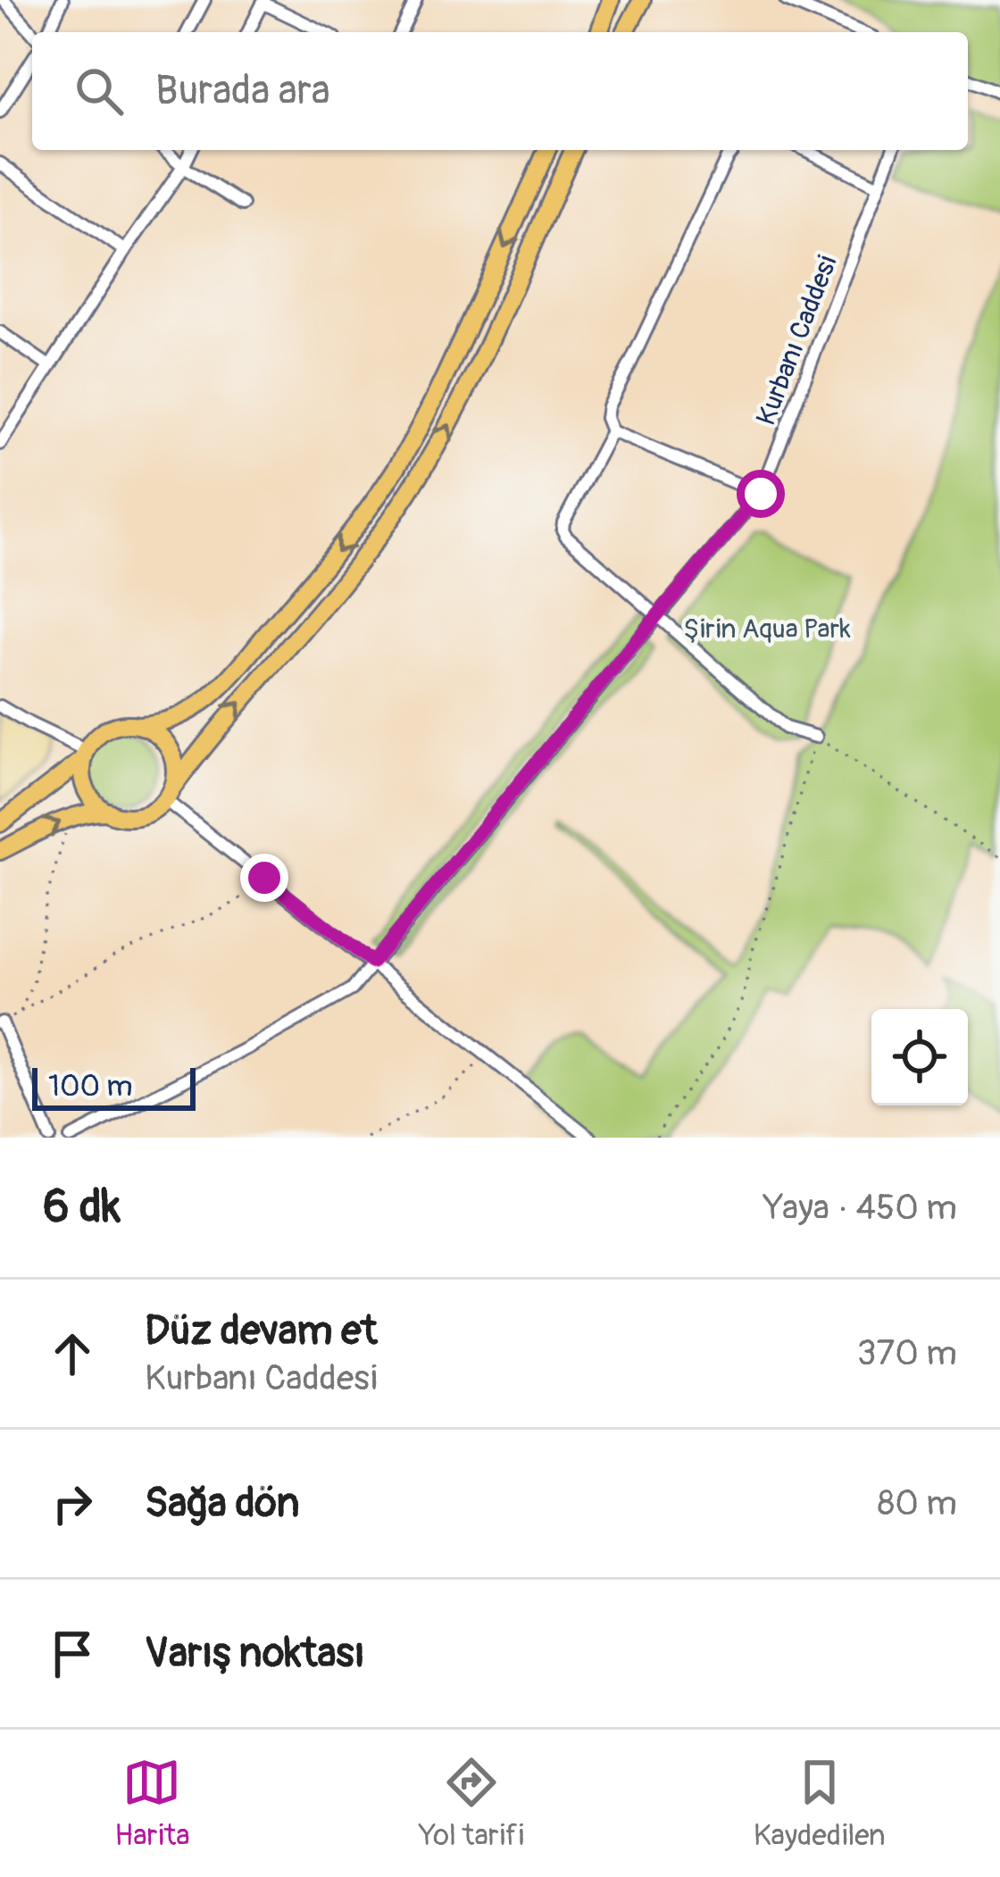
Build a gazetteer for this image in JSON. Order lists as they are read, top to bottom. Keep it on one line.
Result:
{"streets":{"street":["Kurbanı Caddesi"]},"parks":["Şirin Aqua Park"],"scale_bar":"100 m","page":{"search":"Burada ara","scale":"100 m","heading":["6 dk","Yaya · 450 m"],"list":[["Düz devam et","Kurbanı Caddesi","370 m"],["Sağa dön","80 m"],"Varış noktası"],"nav":["Harita","Yol tarifi","Kaydedilen"]}}
